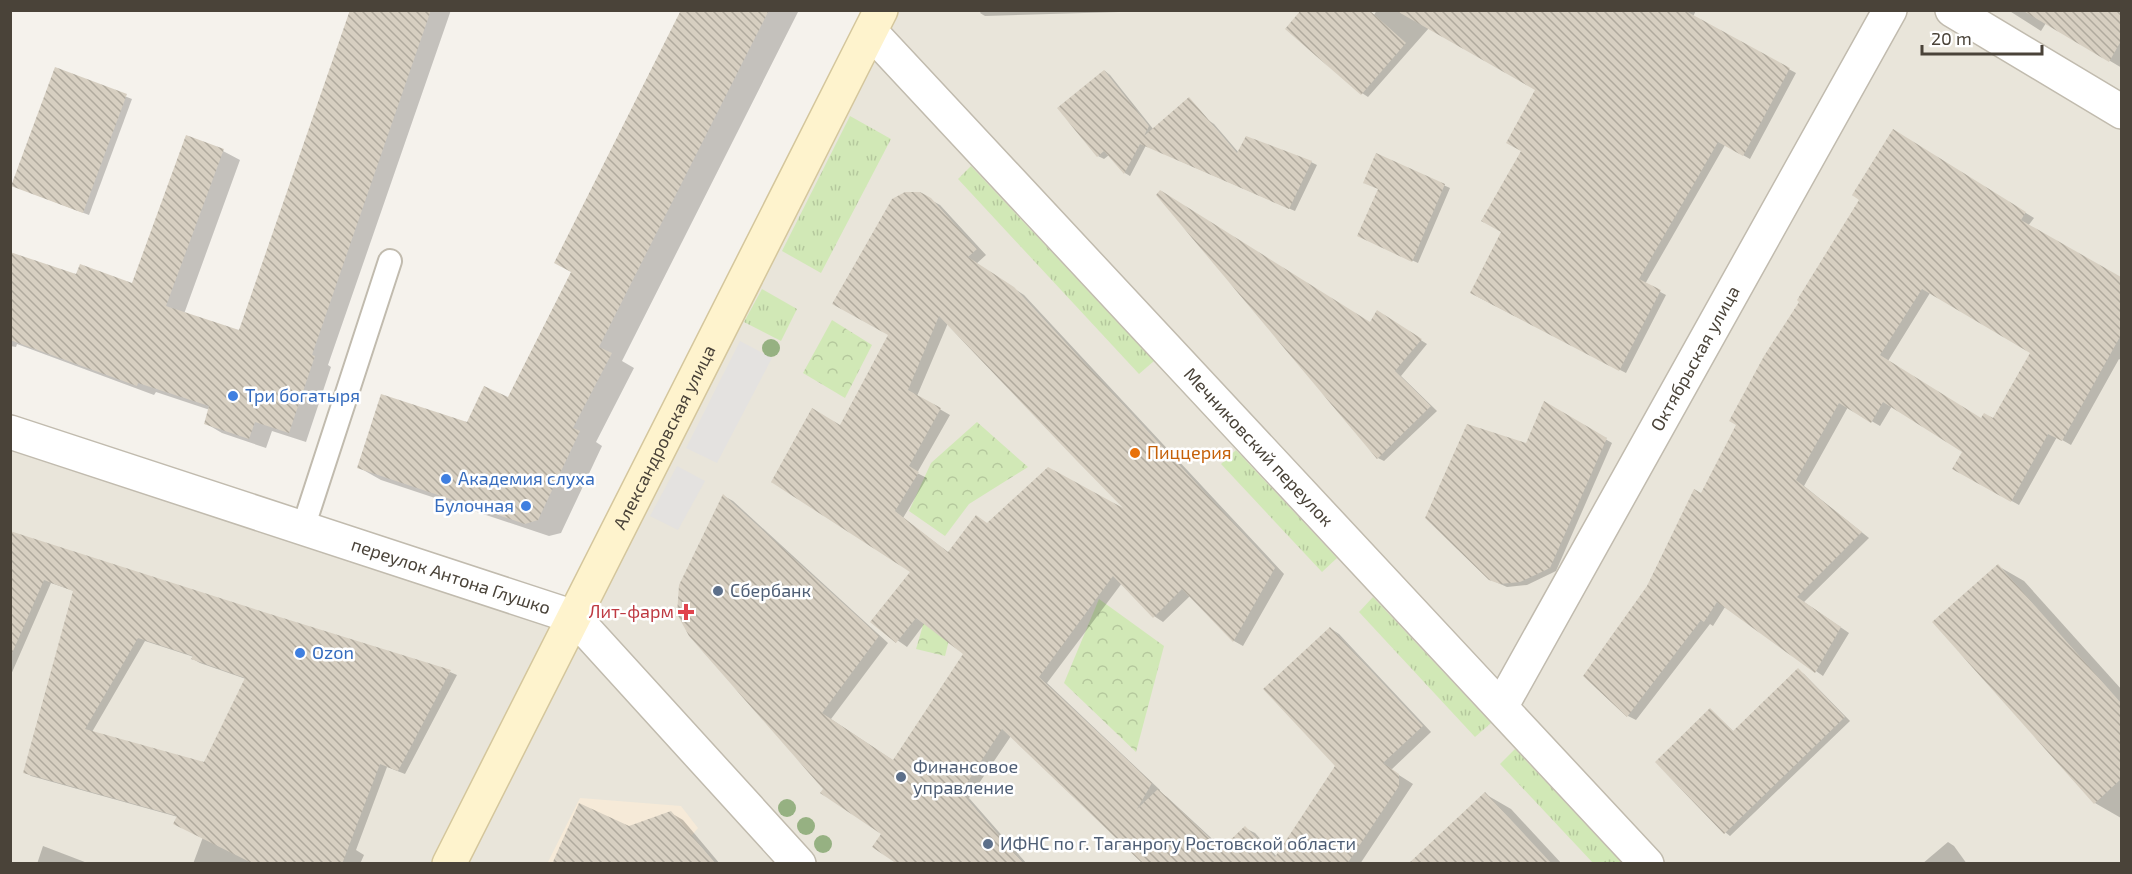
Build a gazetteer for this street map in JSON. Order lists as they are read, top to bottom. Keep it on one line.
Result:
{"streets":{"main road":["Александровская улица"],"street":["Октябрьская улица","Мечниковский переулок","переулок Антона Глушко"]},"crossings":[["Октябрьская улица","Мечниковский переулок"],["Александровская улица","Мечниковский переулок"],["Александровская улица","переулок Антона Глушко"]],"places":{"other":["Три богатыря","Пиццерия","Академия слуха","Булочная","Сбербанк","Ozon","Финансовое управление","ИФНС по г. Таганрогу Ростовской области"],"health":["Лит-фарм"]},"scale_bar":"20 m"}
